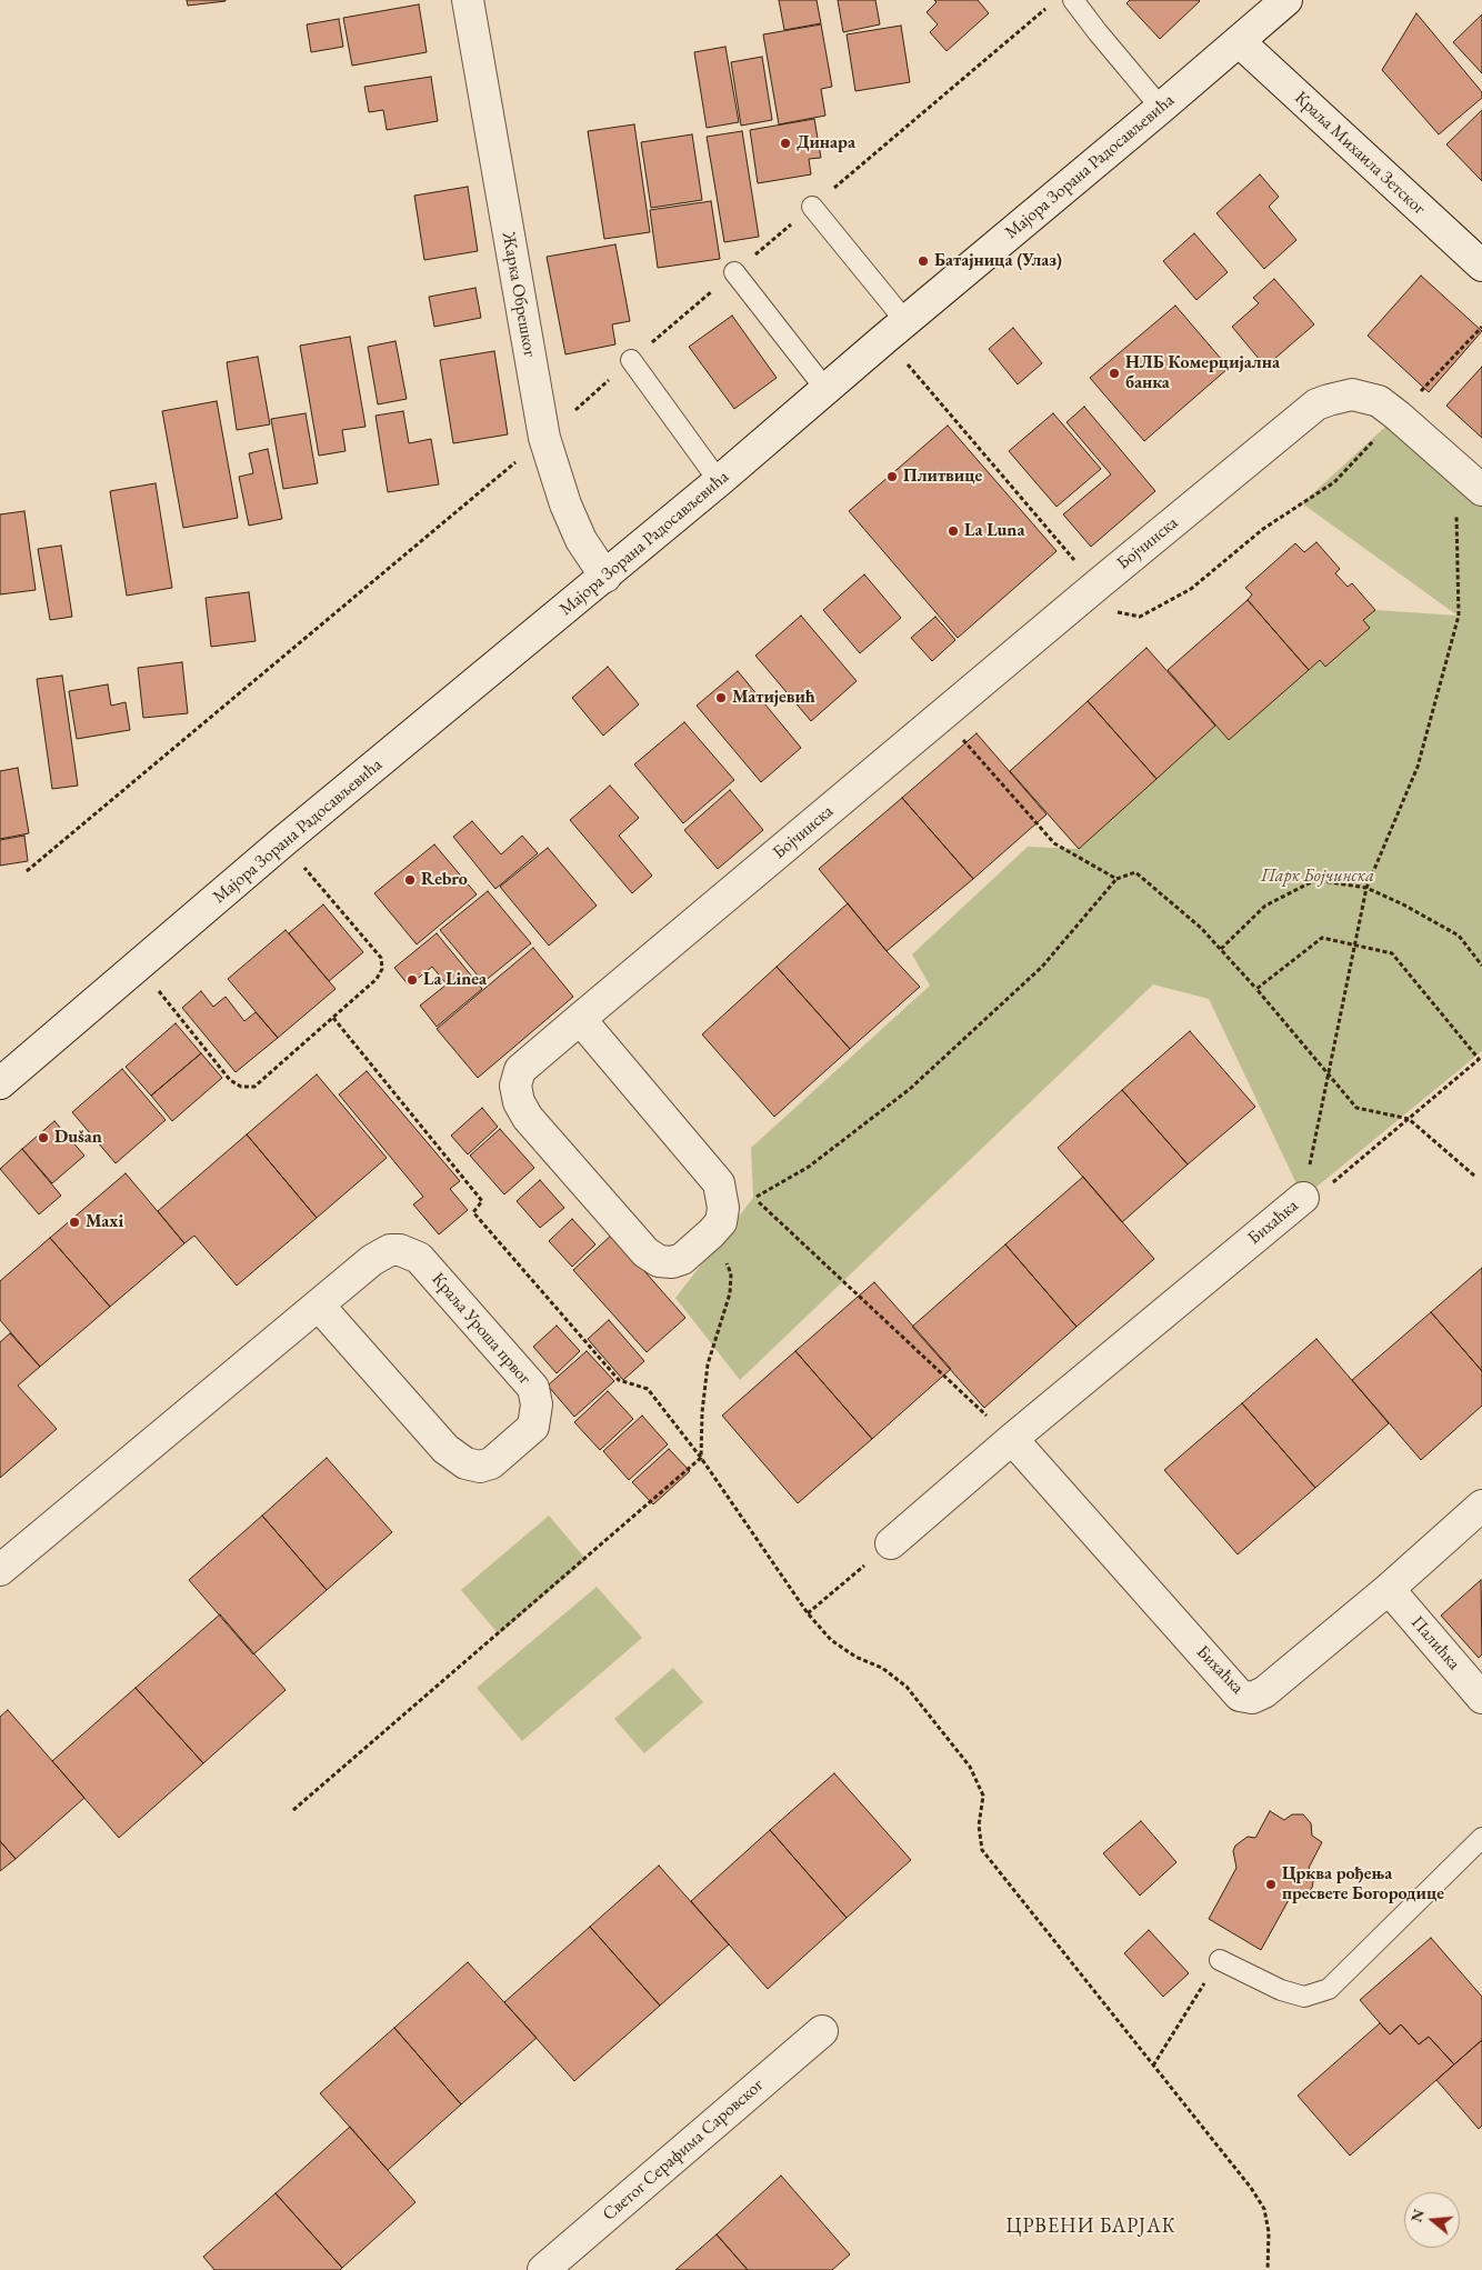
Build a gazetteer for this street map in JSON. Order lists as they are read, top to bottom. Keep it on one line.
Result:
{"streets":{"street":["Краља Михаила Зетског","Мајора Зорана Радосављевића","Жарка Обрешког","Бојчинска","Бихаћка","Краља Уроша првог","Палићка","Светог Серафима Саровског"]},"crossings":[["Краља Михаила Зетског","Мајора Зорана Радосављевића"],["Мајора Зорана Радосављевића","Жарка Обрешког"],["Бихаћка","Палићка"]],"districts":["ЦРВЕНИ БАРЈАК"],"parks":["Парк Бојчинска"],"places":["Динара","Батајница (Улаз)","НЛБ Комерцијална банка","Плитвице","La Luna","Матијевић","Rebro","La Linea","Dušan","Maxi","Црква рођења пресвете Богородице"],"north":"left"}
